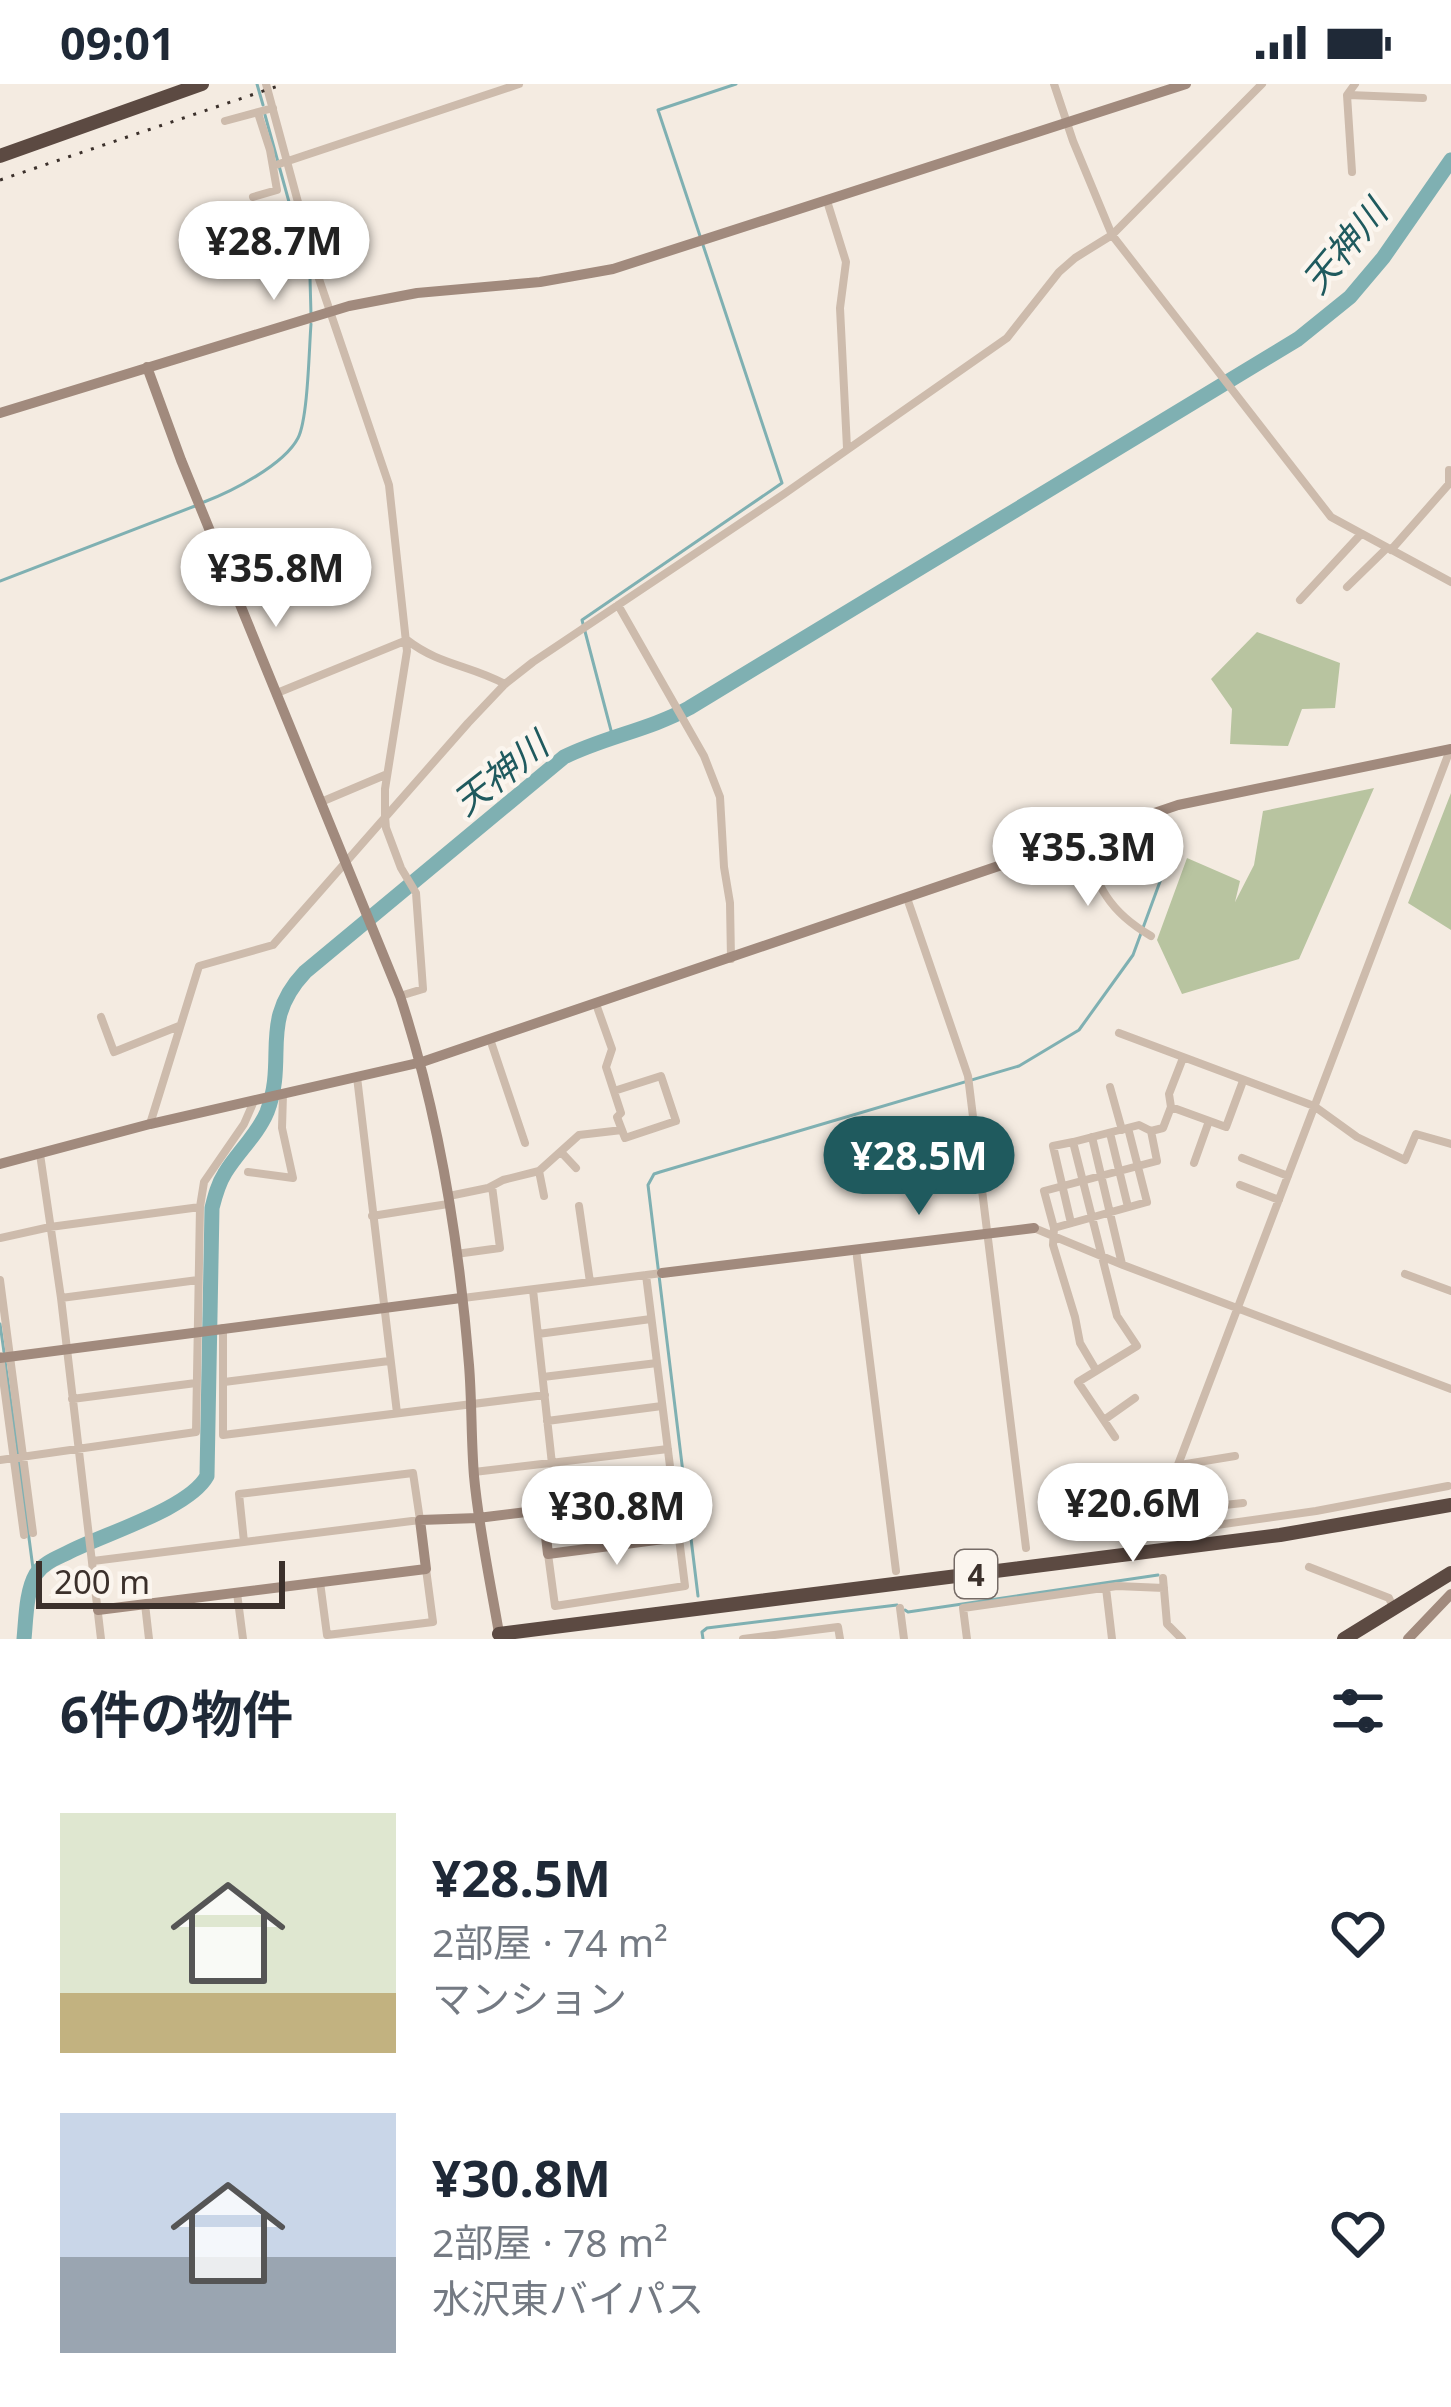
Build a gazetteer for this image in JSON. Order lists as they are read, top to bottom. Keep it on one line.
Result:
{"streets":{"highway":["4"]},"water":["天神川"],"scale_bar":"200 m","page":{"status":"09:01","price":["¥28.7M","¥35.8M","¥35.3M","¥28.5M","¥20.6M","¥30.8M"],"scale":"200 m","heading":"6件の物件","list":[{"name":"¥28.5M","note":"2部屋 · 74 m² · マンション"},{"name":"¥30.8M","note":"2部屋 · 78 m² · 水沢東バイパス"}]}}
